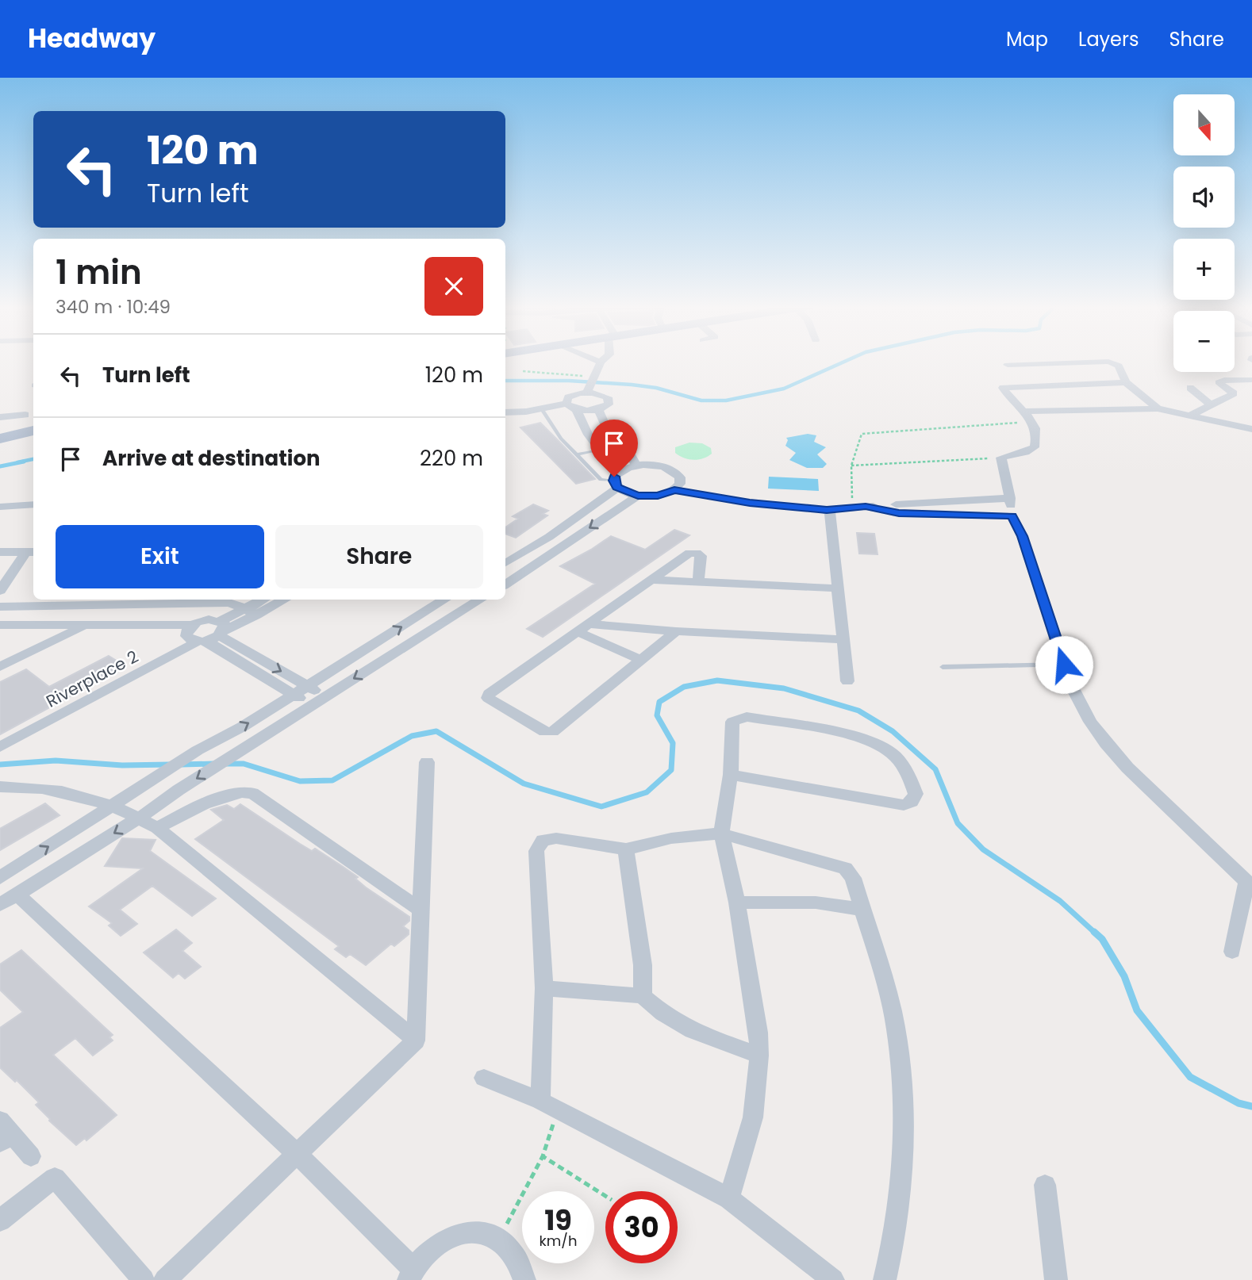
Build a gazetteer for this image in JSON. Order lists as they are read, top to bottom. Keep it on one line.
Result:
{"streets":{"street":["Riverplace 2"]},"north":"bottom","page":{"header":"Headway","nav":["Map","Layers","Share"],"map_buttons":["+","−"],"turn":["120 m","Turn left"],"heading":["1 min","340 m · 10:49"],"list":[{"name":"Turn left","value":"120 m"},{"name":"Arrive at destination","value":"220 m"}],"buttons":["Exit","Share"],"speed":"19 km/h","limit":"30"}}
